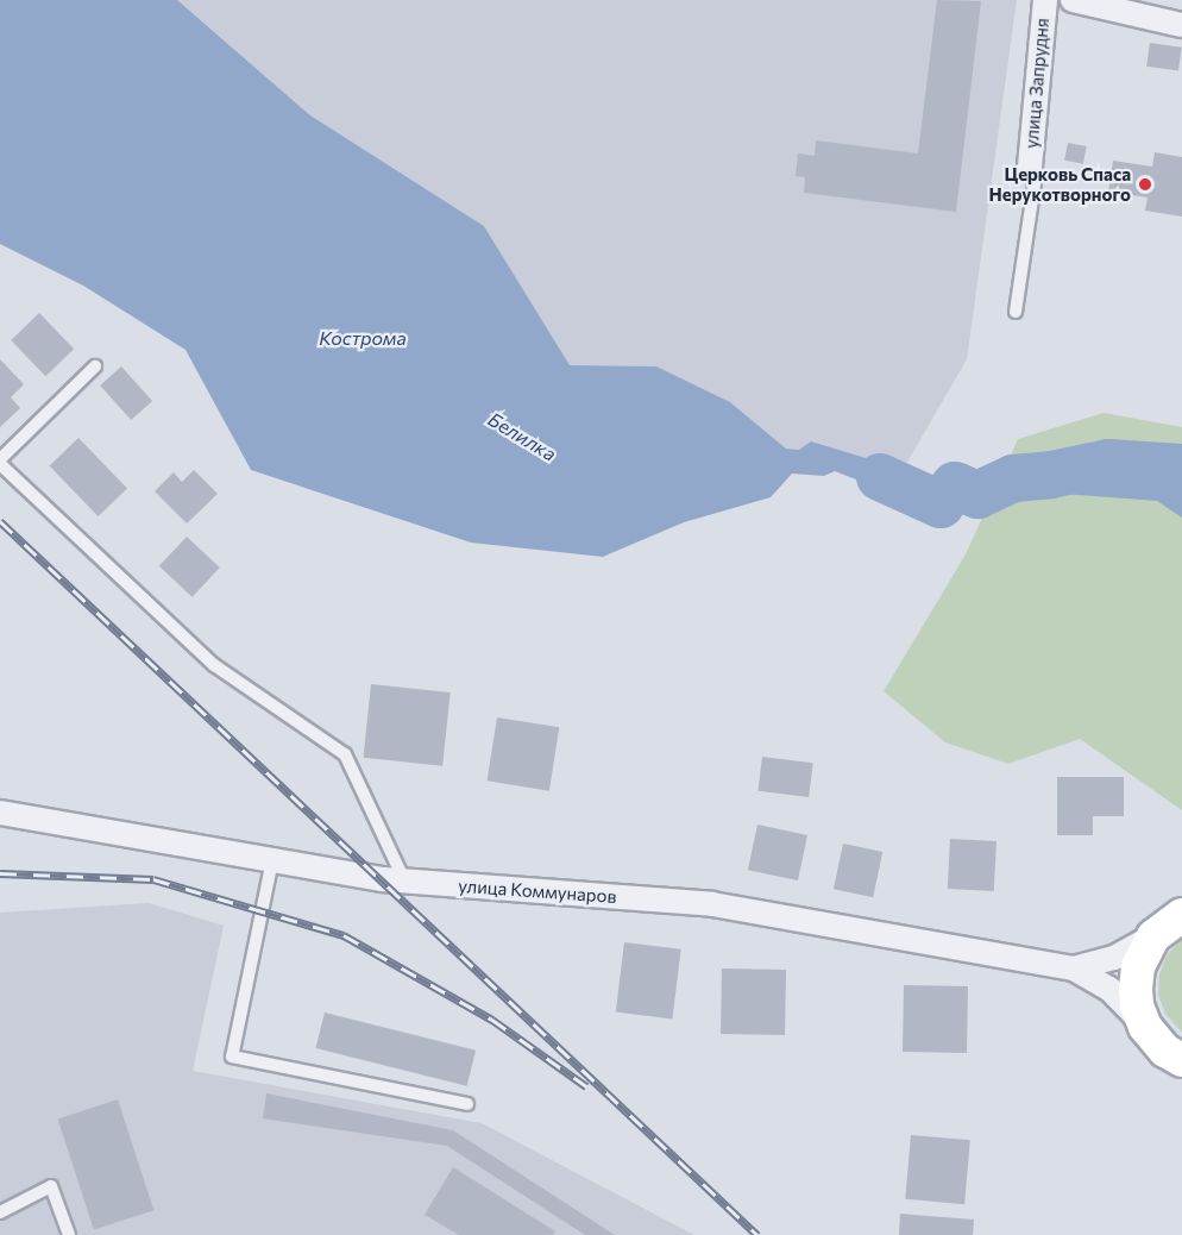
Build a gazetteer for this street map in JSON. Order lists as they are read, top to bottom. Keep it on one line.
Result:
{"streets":{"street":["улица Запрудня","улица Коммунаров"]},"water":["Кострома","Белилка"],"places":["Церковь Спаса Нерукотворного"]}
